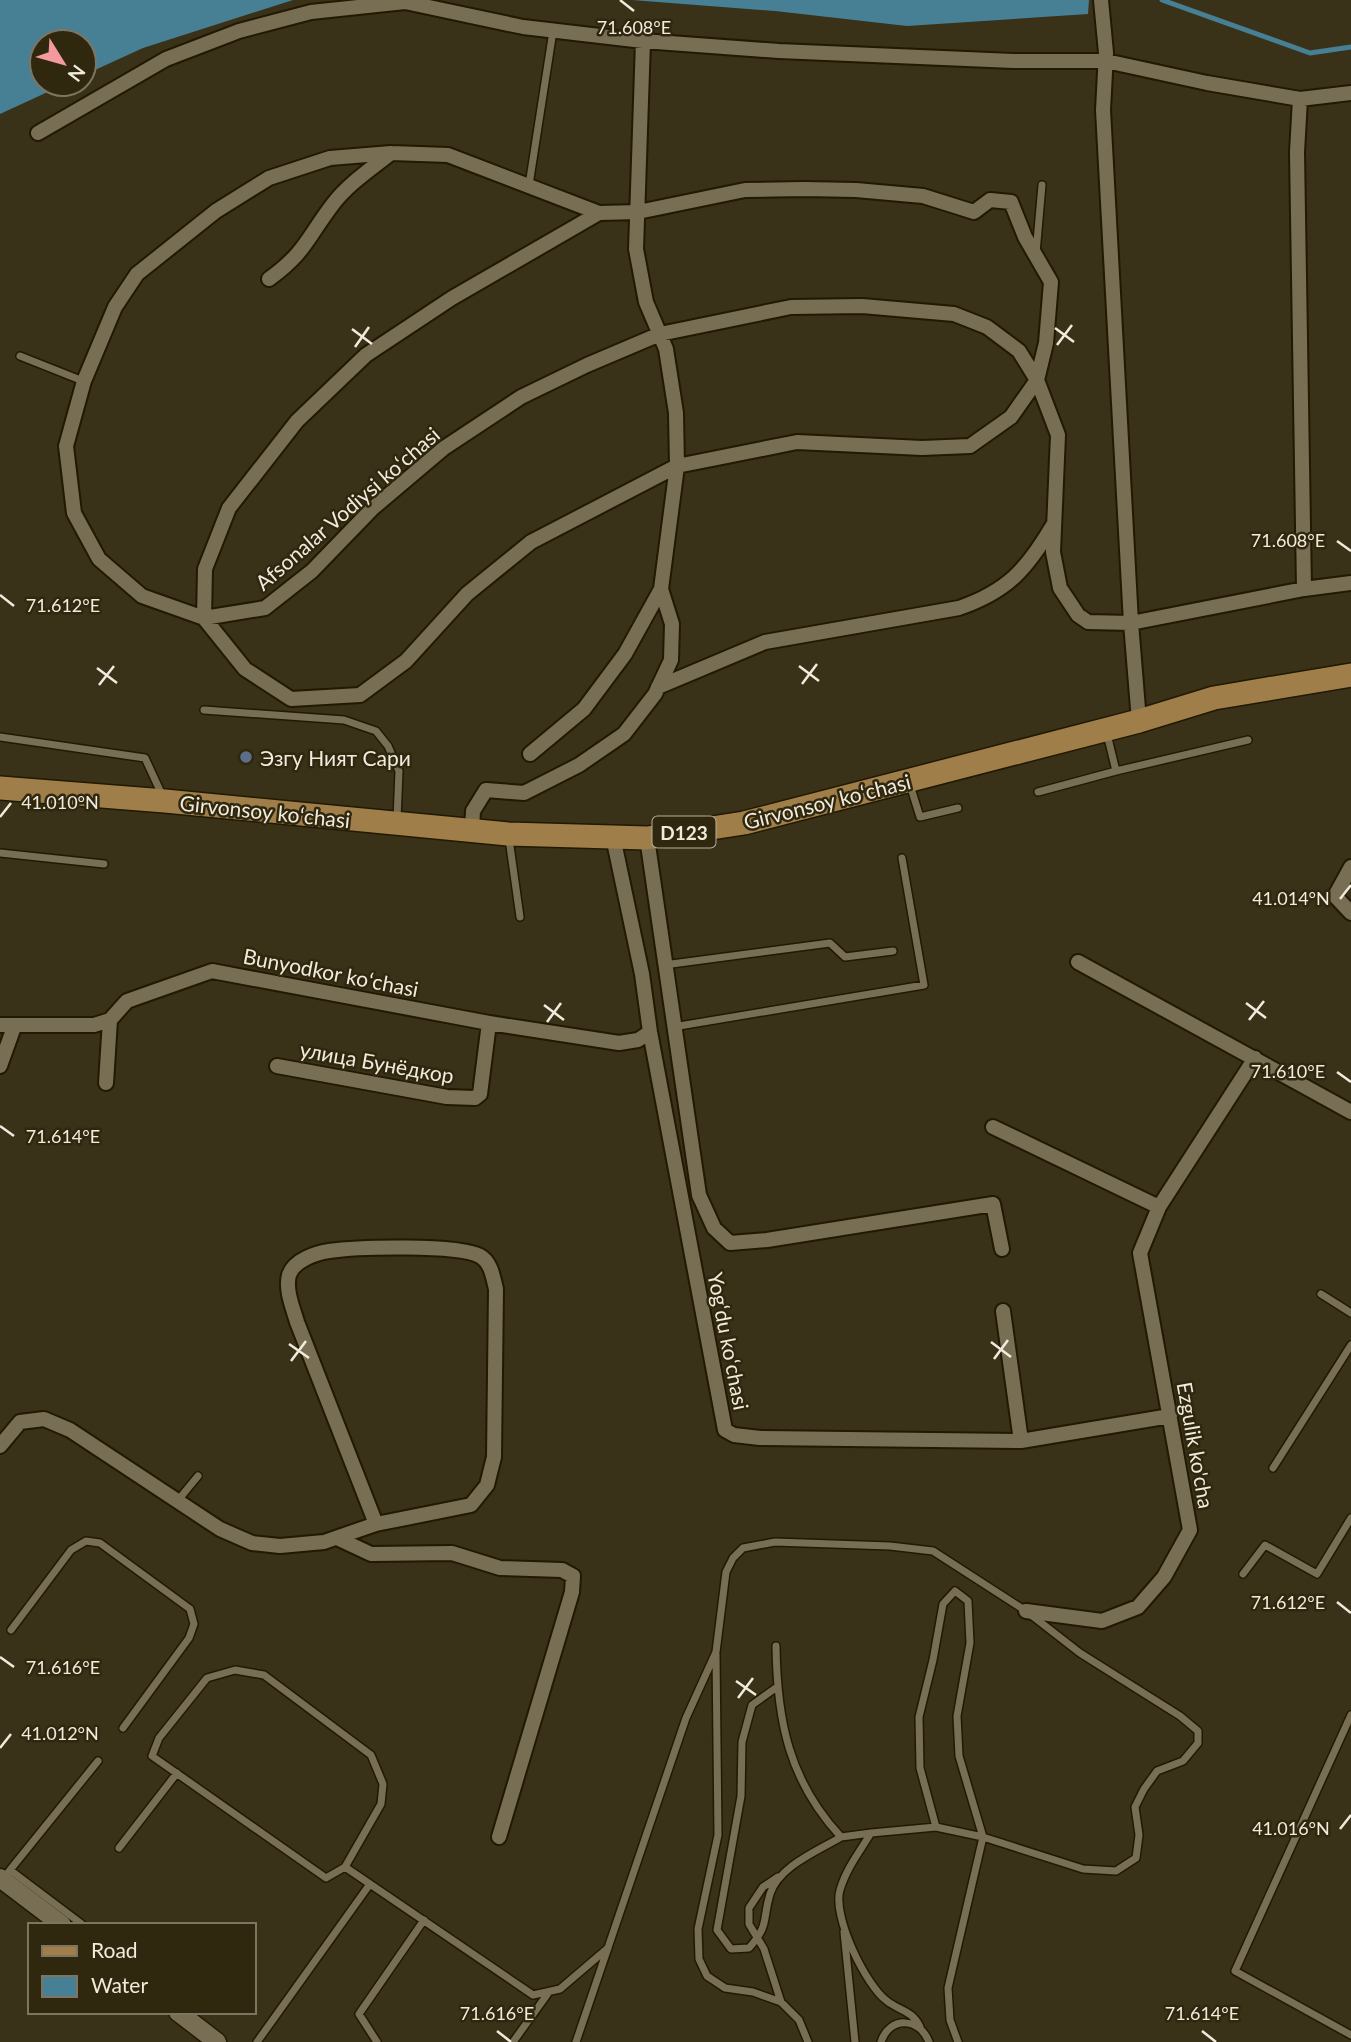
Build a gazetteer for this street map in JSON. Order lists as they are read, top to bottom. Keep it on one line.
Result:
{"streets":{"main road":["Girvonsoy koʻchasi","D123"],"street":["Afsonalar Vodiysi koʻchasi","Bunyodkor koʻchasi","улица Бунёдкор","Yogʻdu koʻchasi","Ezgulik ko'cha"]},"crossings":[["Girvonsoy koʻchasi","Yogʻdu koʻchasi"],["Bunyodkor koʻchasi","улица Бунёдкор"],["Bunyodkor koʻchasi","Yogʻdu koʻchasi"]],"places":["Эзгу Ният Сари"],"legend":["Road","Water"],"north":"bottom right","coordinates":["71.608°E","71.612°E","41.010°N","41.014°N","71.610°E","71.614°E","71.616°E","41.012°N","41.016°N"]}
